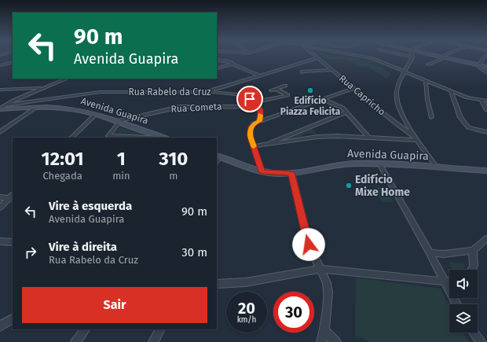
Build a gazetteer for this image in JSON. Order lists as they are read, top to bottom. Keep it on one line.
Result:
{"streets":{"main road":["Avenida Guapira"],"street":["Rua Rabelo da Cruz","Rua Capricho","Rua Cometa"]},"crossings":[["Rua Rabelo da Cruz","Rua Cometa"],["Rua Rabelo da Cruz","Avenida Guapira"],["Rua Capricho","Avenida Guapira"],["Rua Cometa","Avenida Guapira"]],"places":["Edifício Piazza Felicita","Edifício Mixe Home"],"page":{"turn":["90 m","Avenida Guapira"],"eta":["12:01","Chegada","1","min","310","m"],"list":[{"name":"Vire à esquerda","note":"Avenida Guapira","value":"90 m"},{"name":"Vire à direita","note":"Rua Rabelo da Cruz","value":"30 m"}],"buttons":"Sair","speed":"20 km/h","limit":"30"}}
